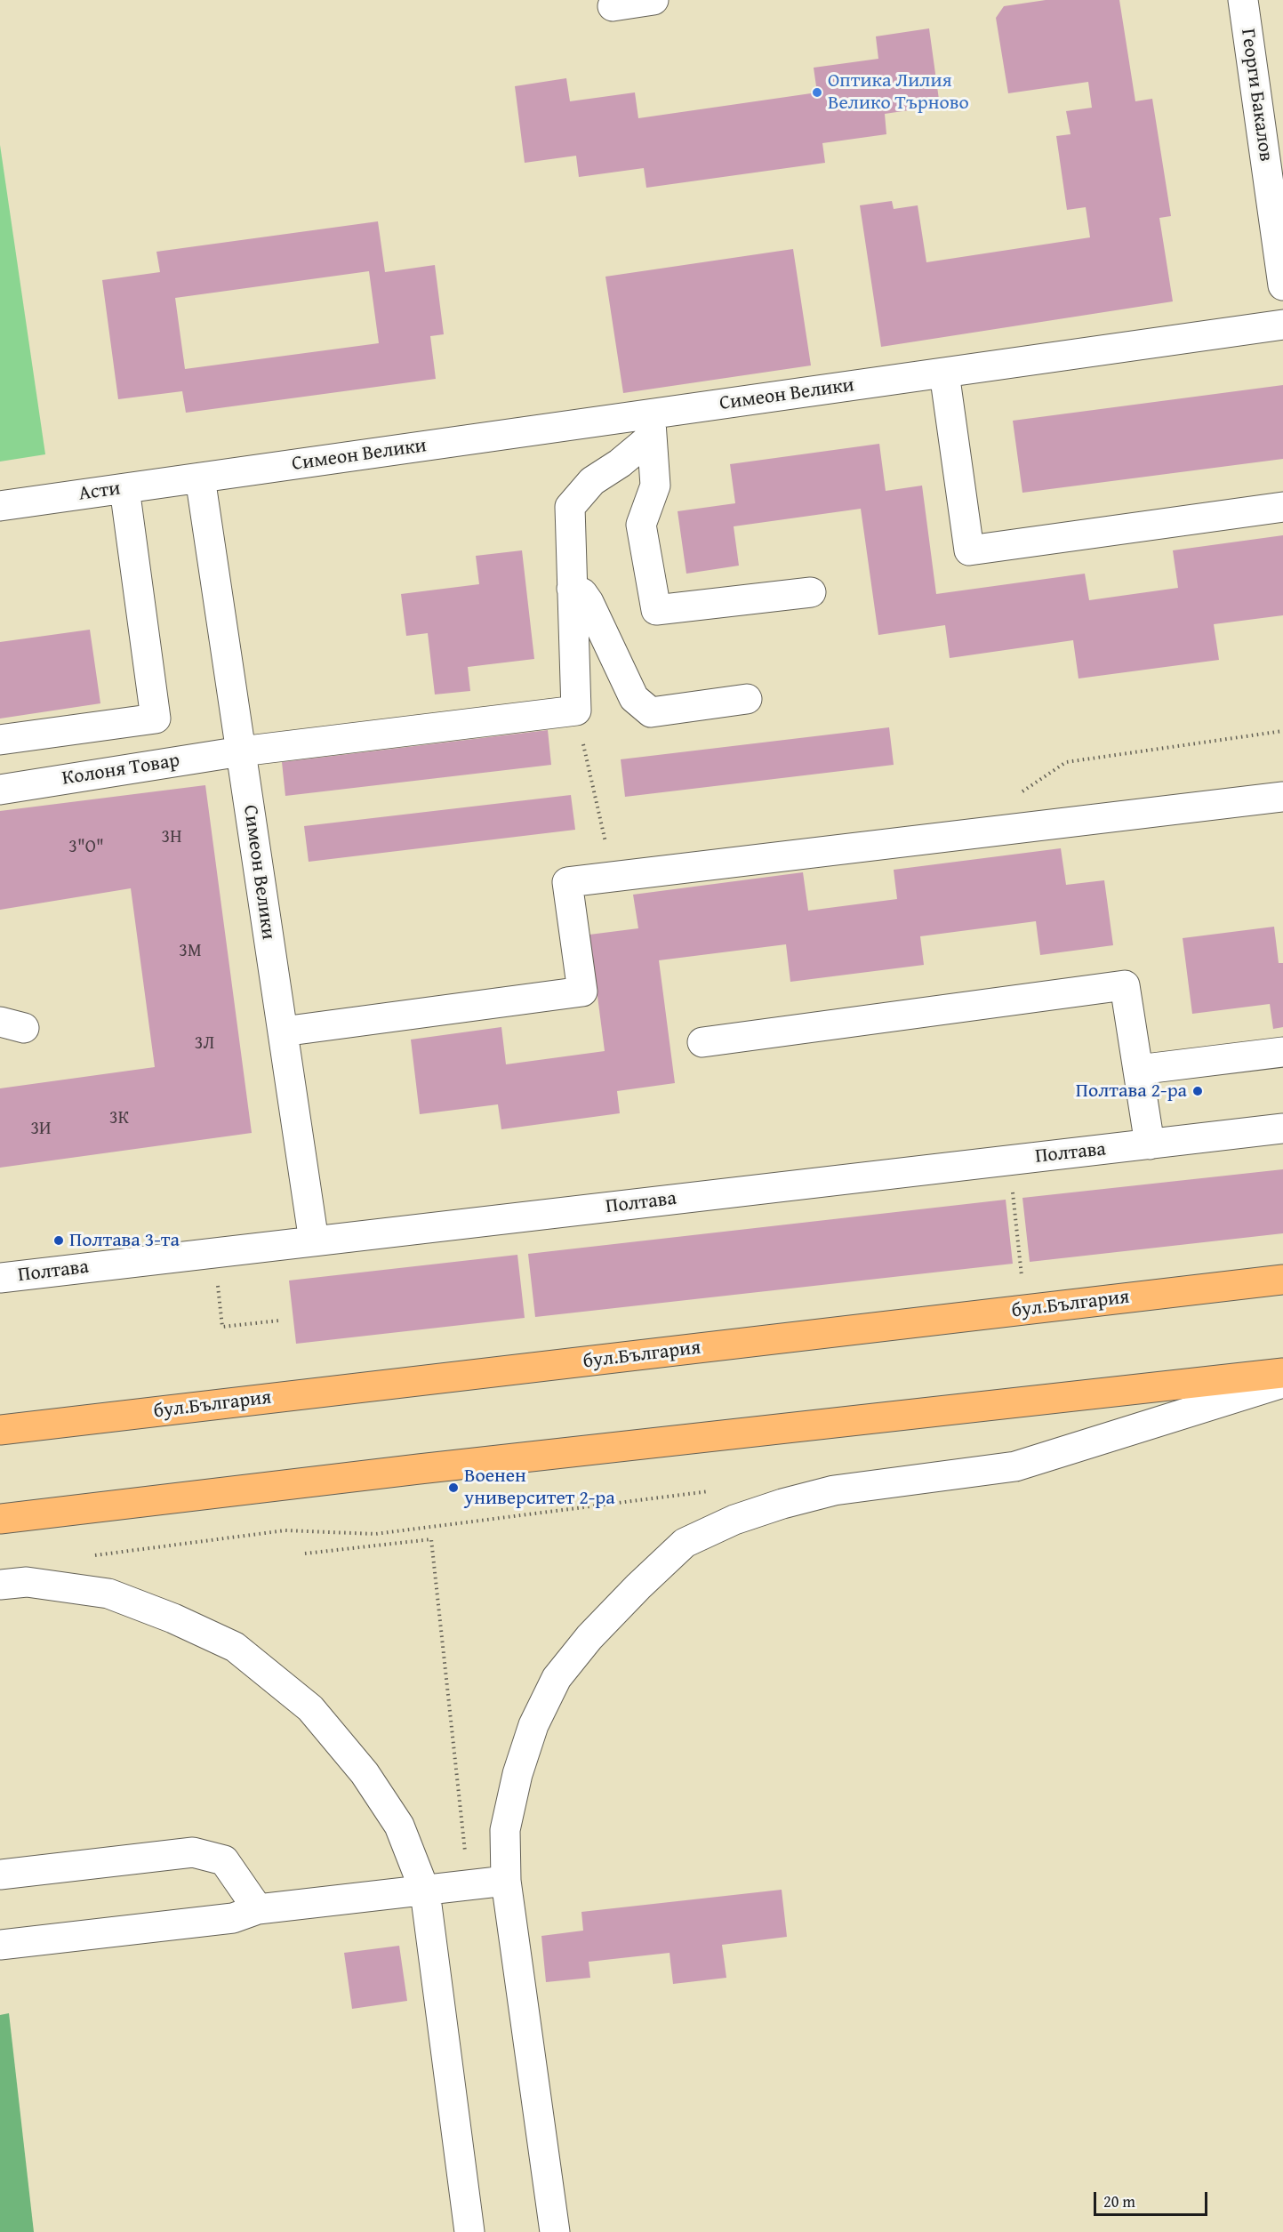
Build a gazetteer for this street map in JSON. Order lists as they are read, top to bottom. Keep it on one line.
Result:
{"streets":{"main road":["бул.България"],"street":["Георги Бакалов","Симеон Велики","Асти","Колоня Товар","Полтава"]},"crossings":[["Симеон Велики","Асти"],["Симеон Велики","Колоня Товар"],["Симеон Велики","Полтава"]],"places":["Оптика Лилия Велико Търново","Полтава 2-ра","Полтава 3-та","Военен университет 2-ра"],"house_numbers":["3Н","3\"О\"","3М","3Л","3К","3И"],"scale_bar":"20 m"}
